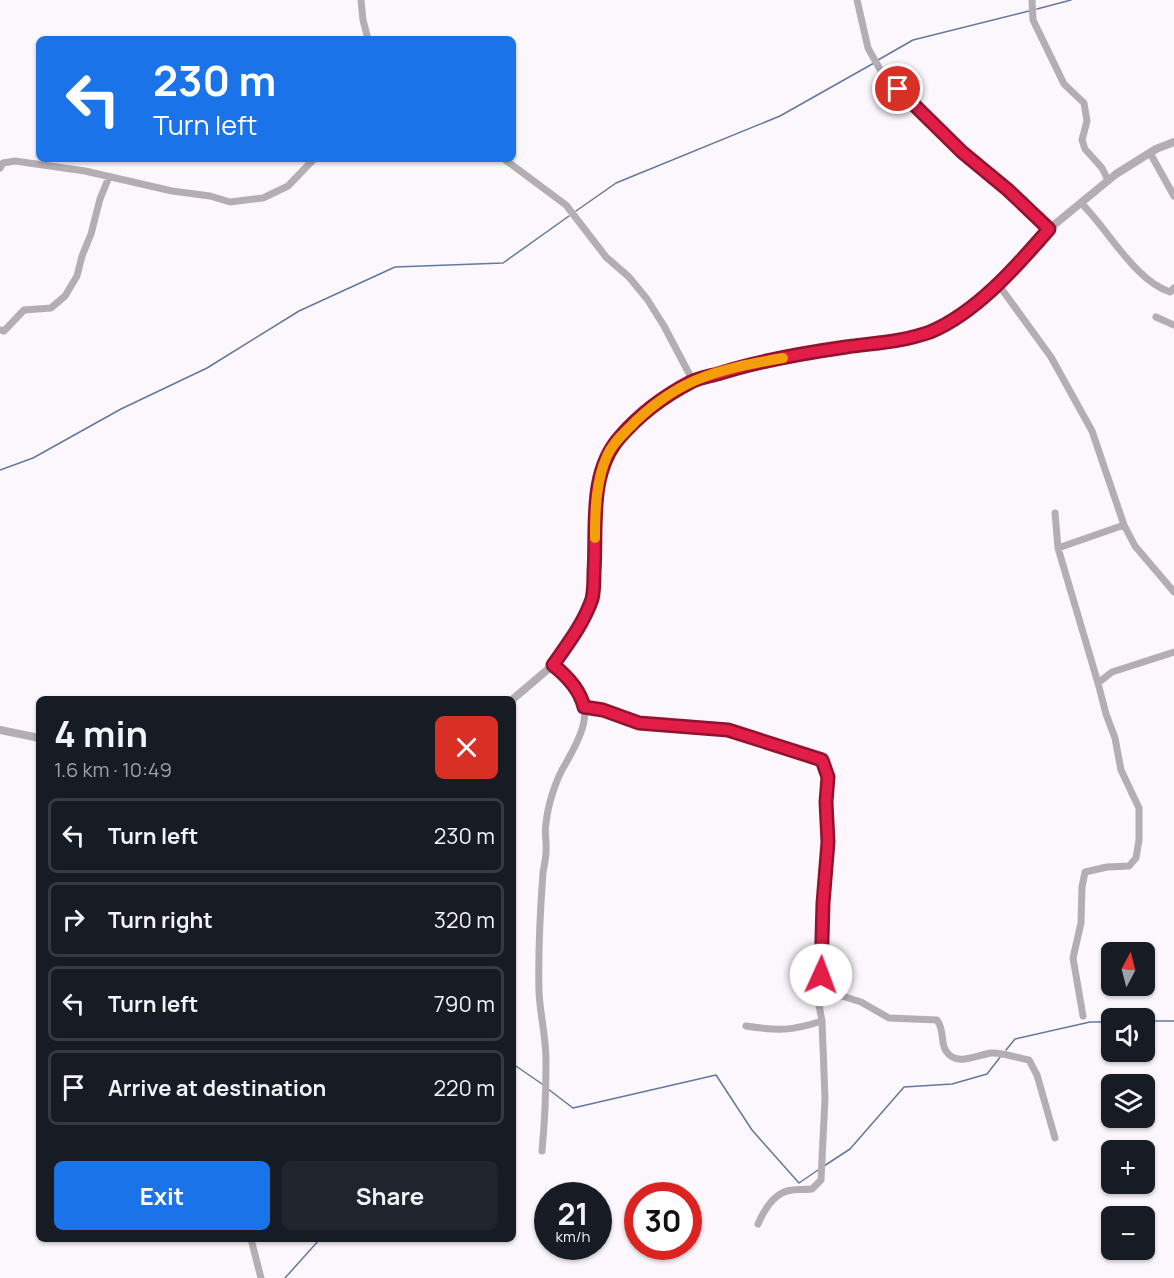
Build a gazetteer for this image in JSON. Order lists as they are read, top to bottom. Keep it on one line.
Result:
{"north":"top","page":{"turn":["230 m","Turn left"],"heading":["4 min","1.6 km · 10:49"],"list":[{"name":"Turn left","value":"230 m"},{"name":"Turn right","value":"320 m"},{"name":"Turn left","value":"790 m"},{"name":"Arrive at destination","value":"220 m"}],"map_buttons":["+","−"],"buttons":["Exit","Share"],"speed":"21 km/h","limit":"30"}}
